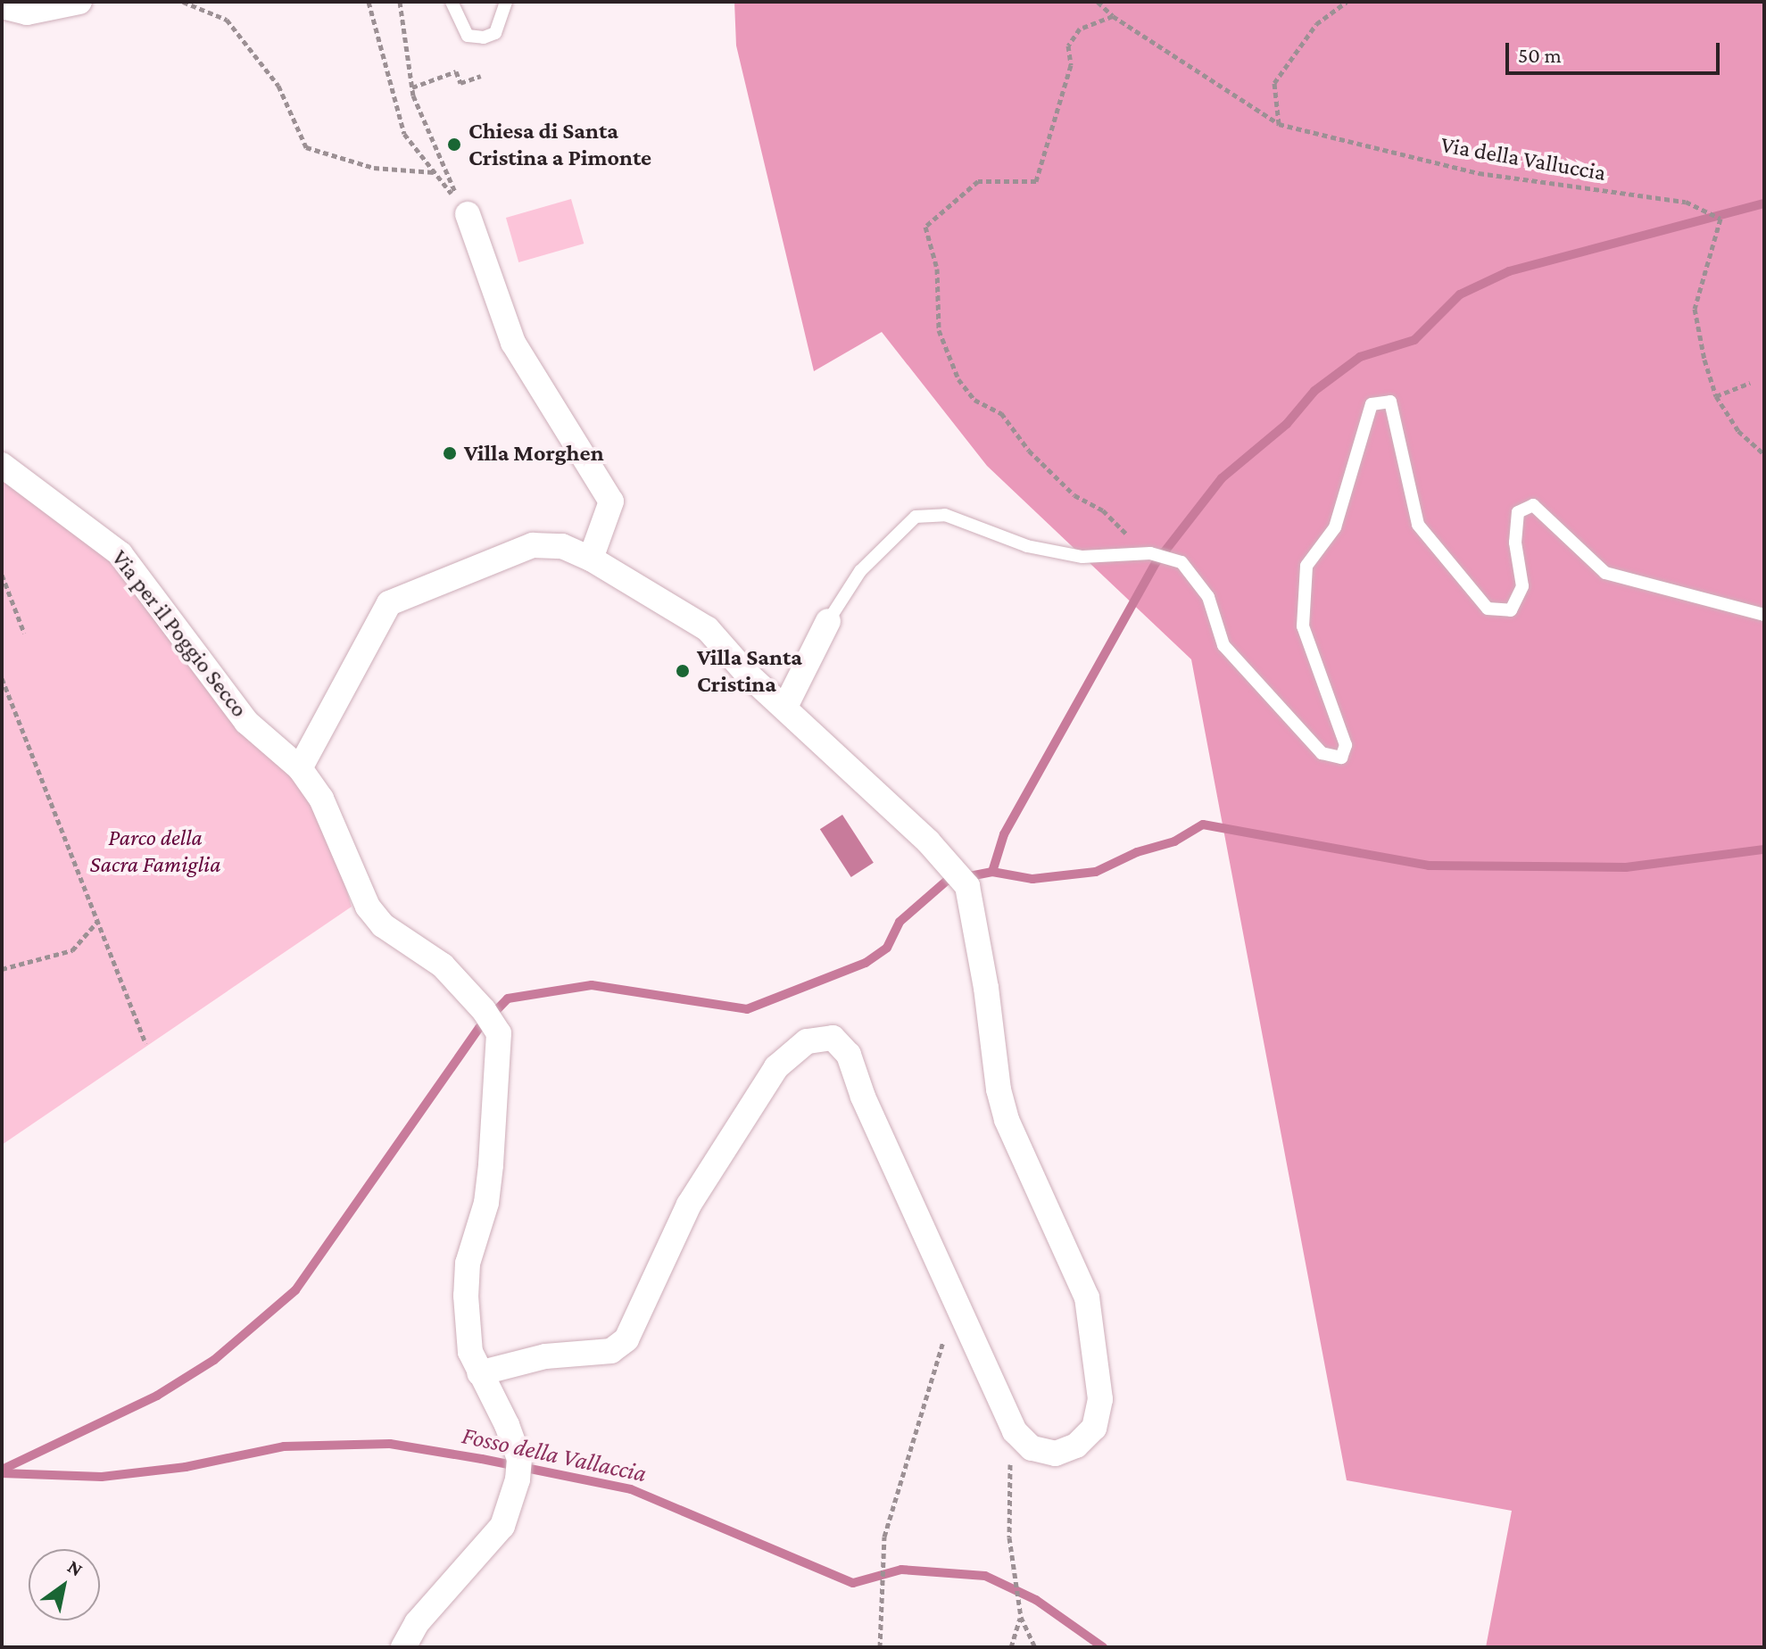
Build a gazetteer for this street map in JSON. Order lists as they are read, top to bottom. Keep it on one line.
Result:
{"streets":{"street":["Via per il Poggio Secco"],"path":["Via della Valluccia"]},"water":["Fosso della Vallaccia"],"parks":["Parco della Sacra Famiglia"],"places":["Chiesa di Santa Cristina a Pimonte","Villa Morghen","Villa Santa Cristina"],"scale_bar":"50 m","north":"top right"}
